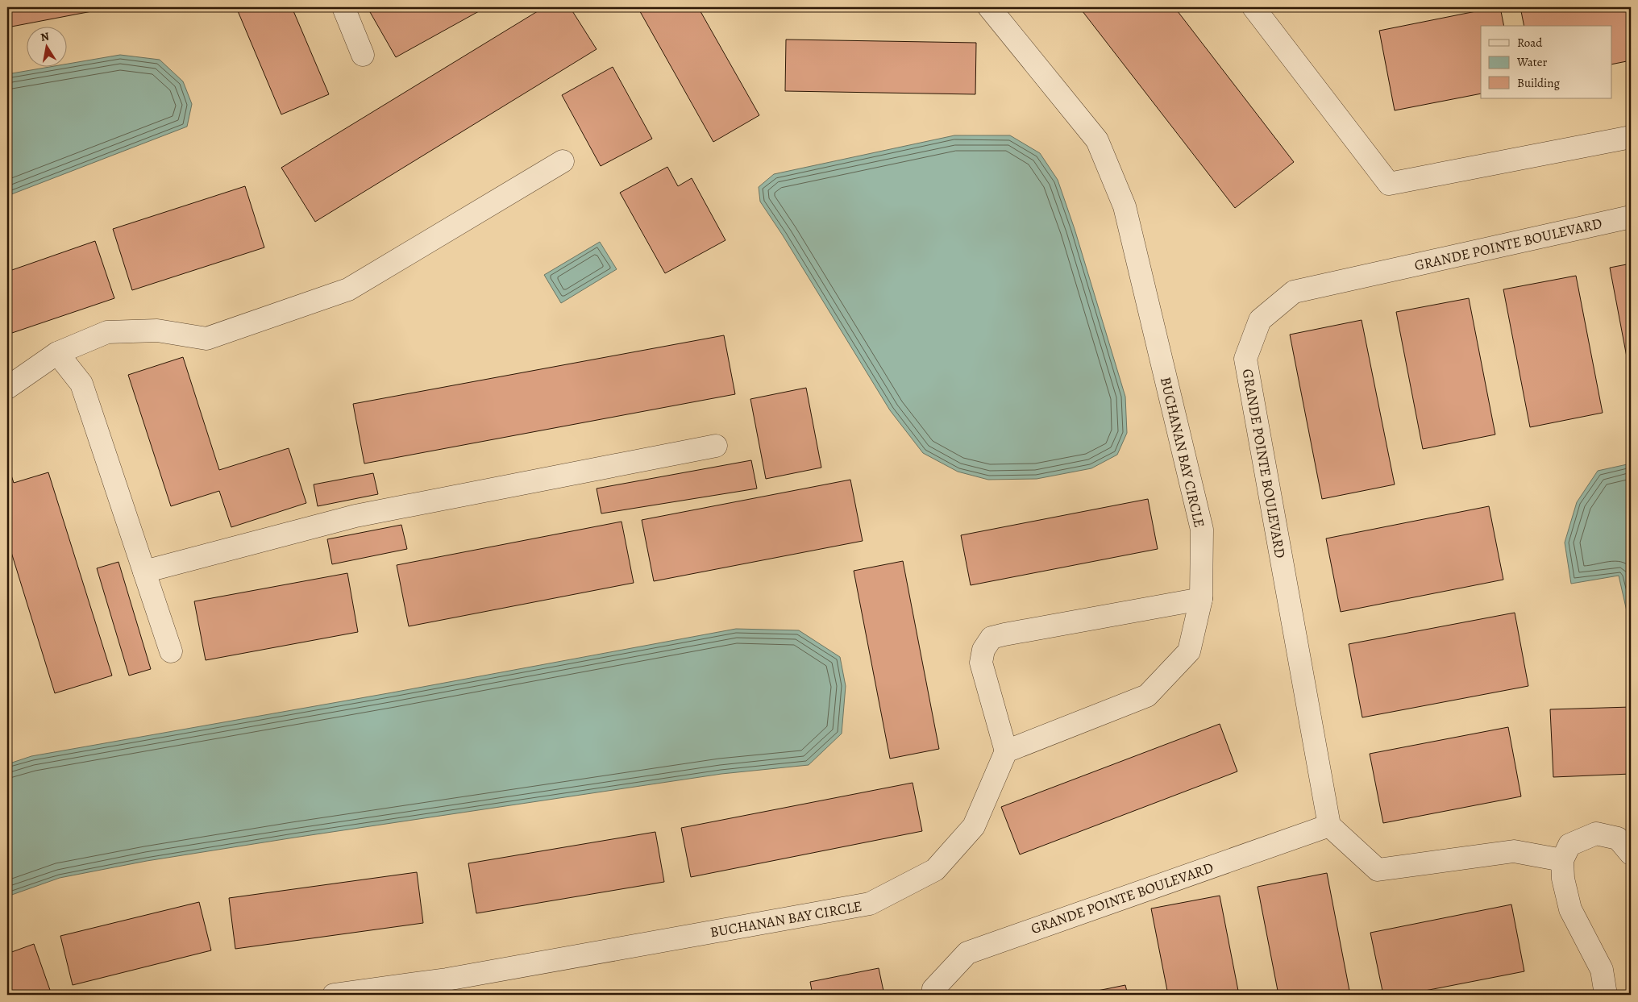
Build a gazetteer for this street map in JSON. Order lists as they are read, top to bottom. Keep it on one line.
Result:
{"streets":{"street":["GRANDE POINTE BOULEVARD","BUCHANAN BAY CIRCLE"]},"legend":["Road","Water","Building"],"north":"top"}
